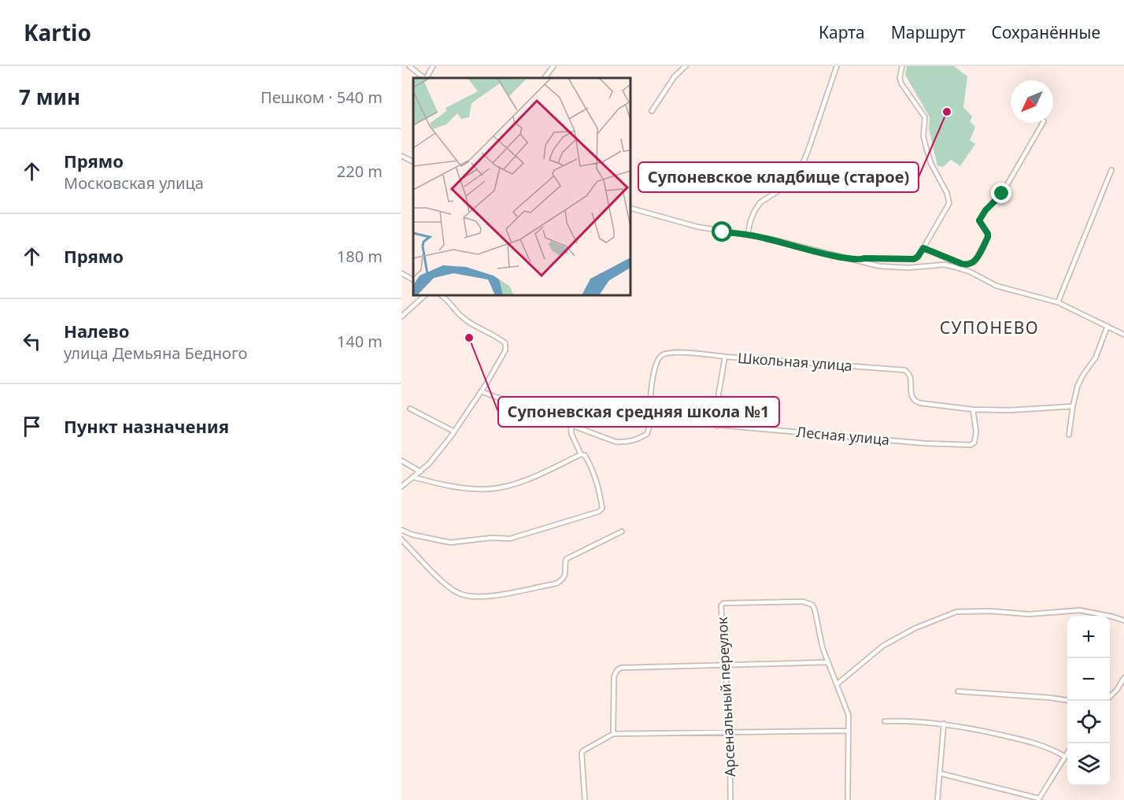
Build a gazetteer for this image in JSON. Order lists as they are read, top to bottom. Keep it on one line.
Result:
{"streets":{"street":["Школьная улица","Лесная улица","Арсенальный переулок"]},"crossings":[["Школьная улица","Лесная улица"]],"districts":["СУПОНЕВО"],"places":["Супоневское кладбище (старое)","Супоневская средняя школа №1"],"north":"bottom left","page":{"header":"Kartio","nav":["Карта","Маршрут","Сохранённые"],"heading":["7 мин","Пешком · 540 m"],"list":[["Прямо","Московская улица","220 m"],["Прямо","180 m"],["Налево","улица Демьяна Бедного","140 m"],"Пункт назначения"],"map_buttons":["+","−"]}}
